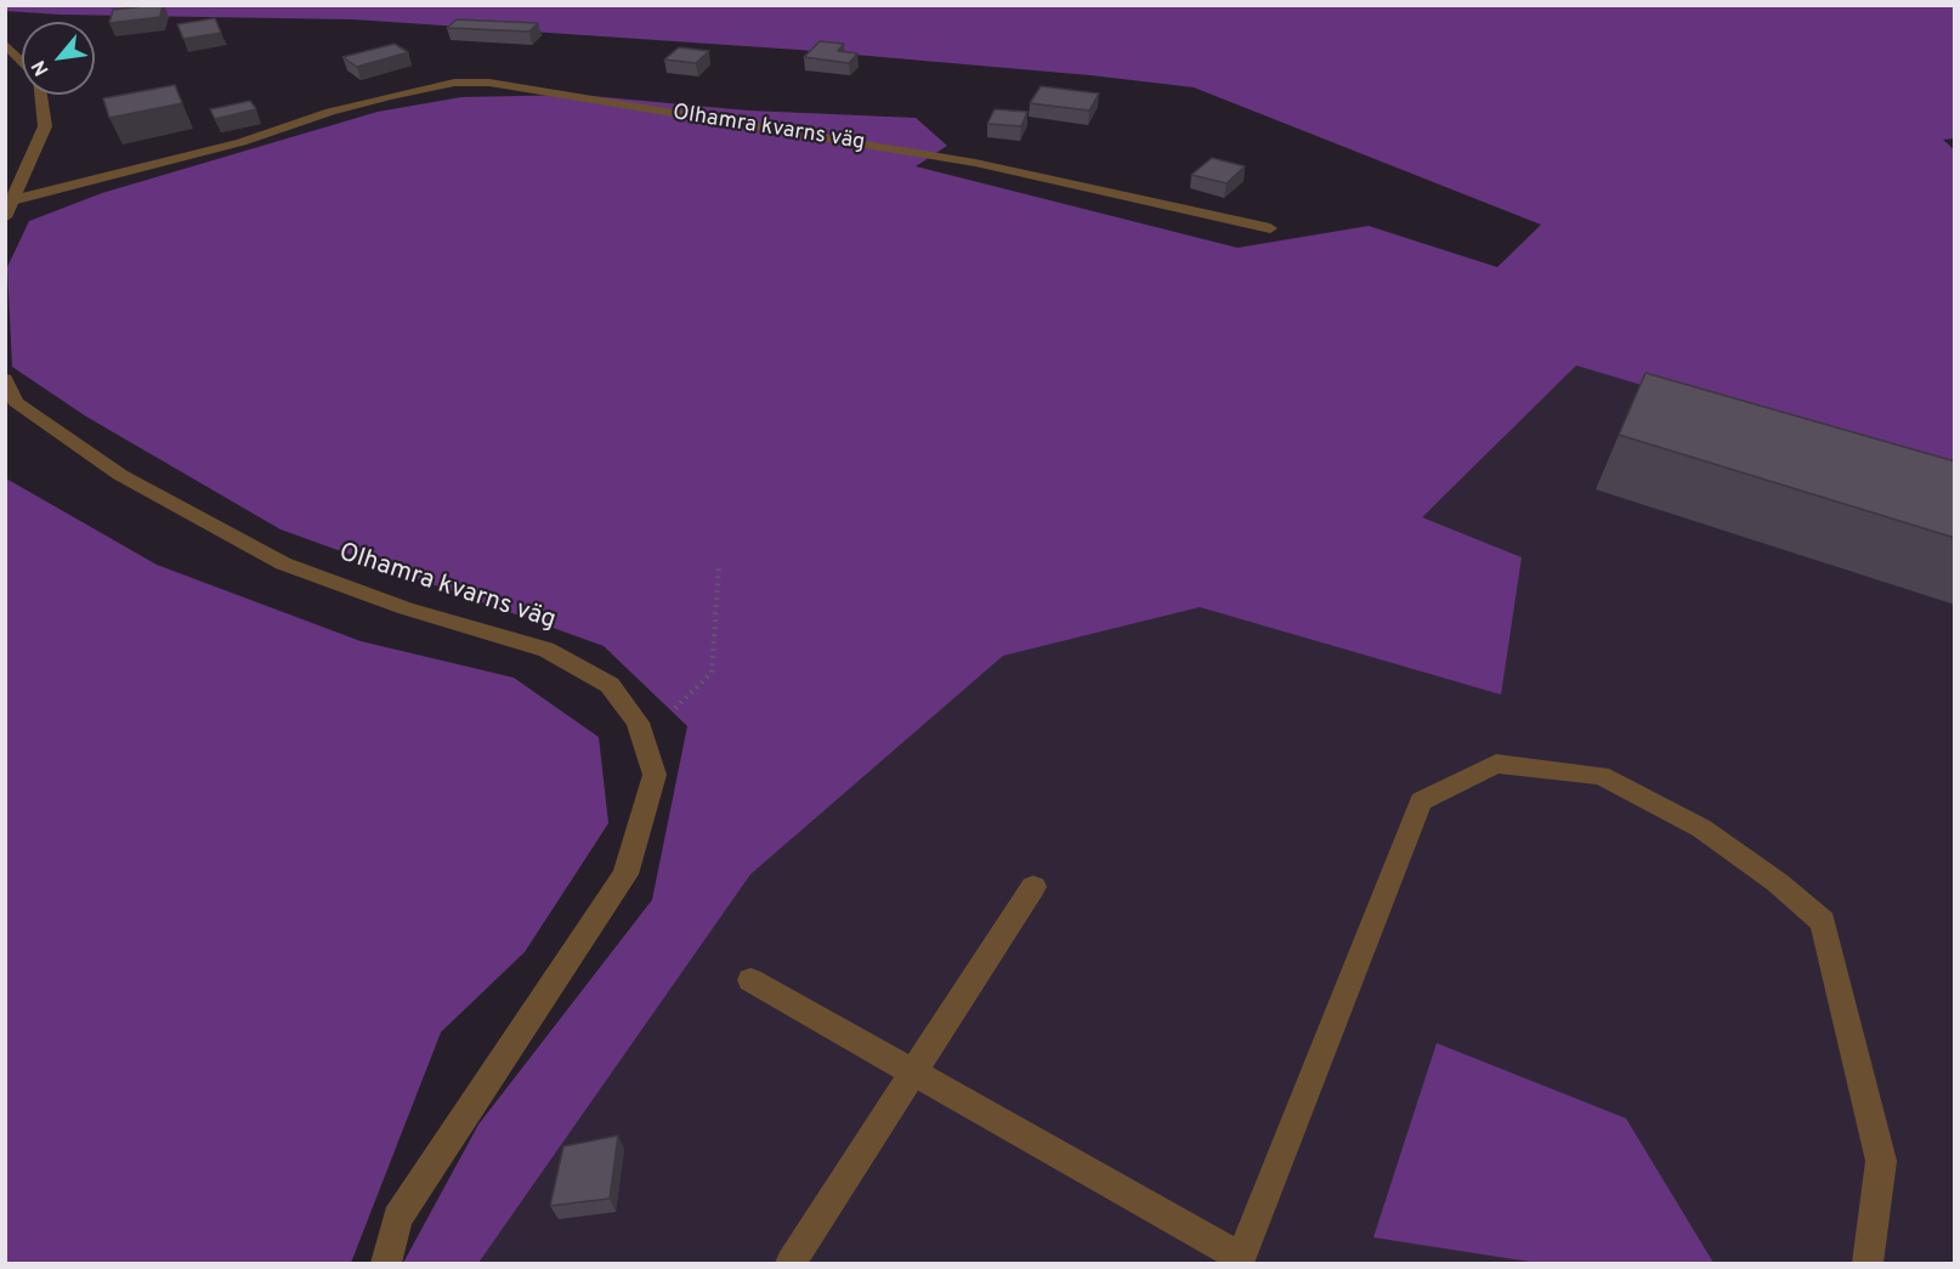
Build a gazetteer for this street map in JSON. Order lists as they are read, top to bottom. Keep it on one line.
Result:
{"streets":{"street":["Olhamra kvarns väg"]},"north":"bottom left"}
